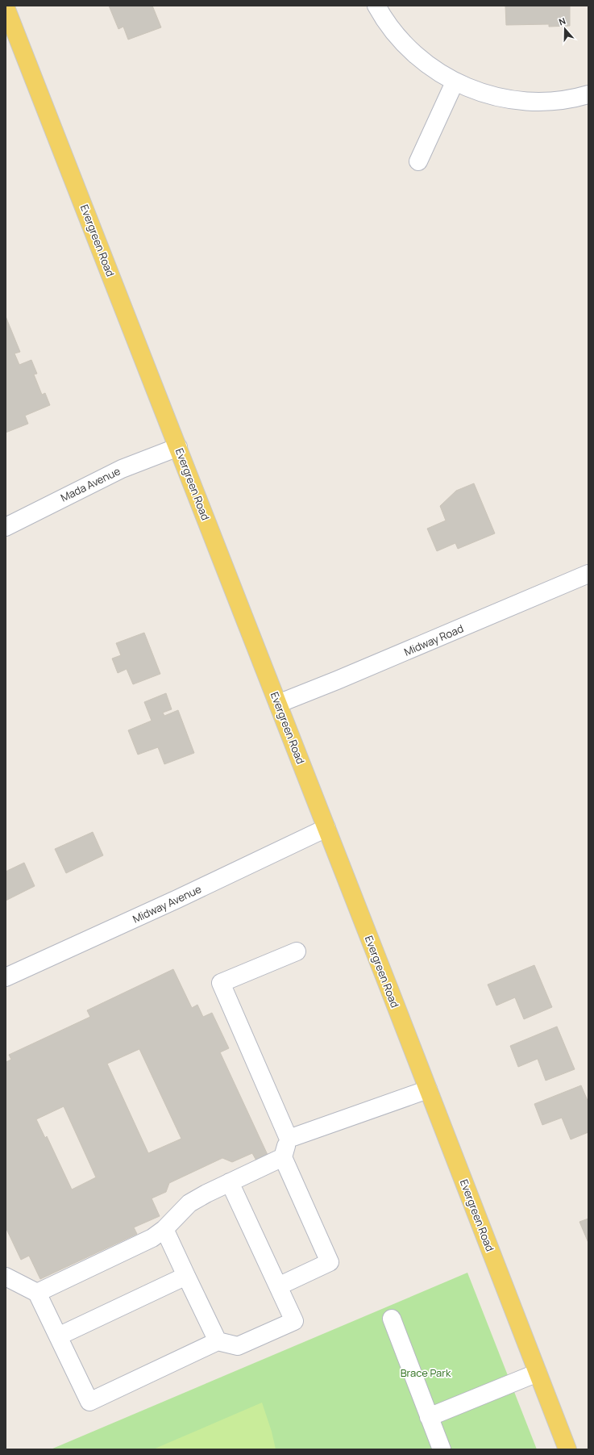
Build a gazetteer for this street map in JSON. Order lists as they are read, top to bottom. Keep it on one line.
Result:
{"streets":{"main road":["Evergreen Road"],"street":["Mada Avenue","Midway Road","Midway Avenue"]},"crossings":[["Evergreen Road","Mada Avenue"],["Evergreen Road","Midway Road"],["Evergreen Road","Midway Avenue"]],"parks":["Brace Park"],"north":"top"}
